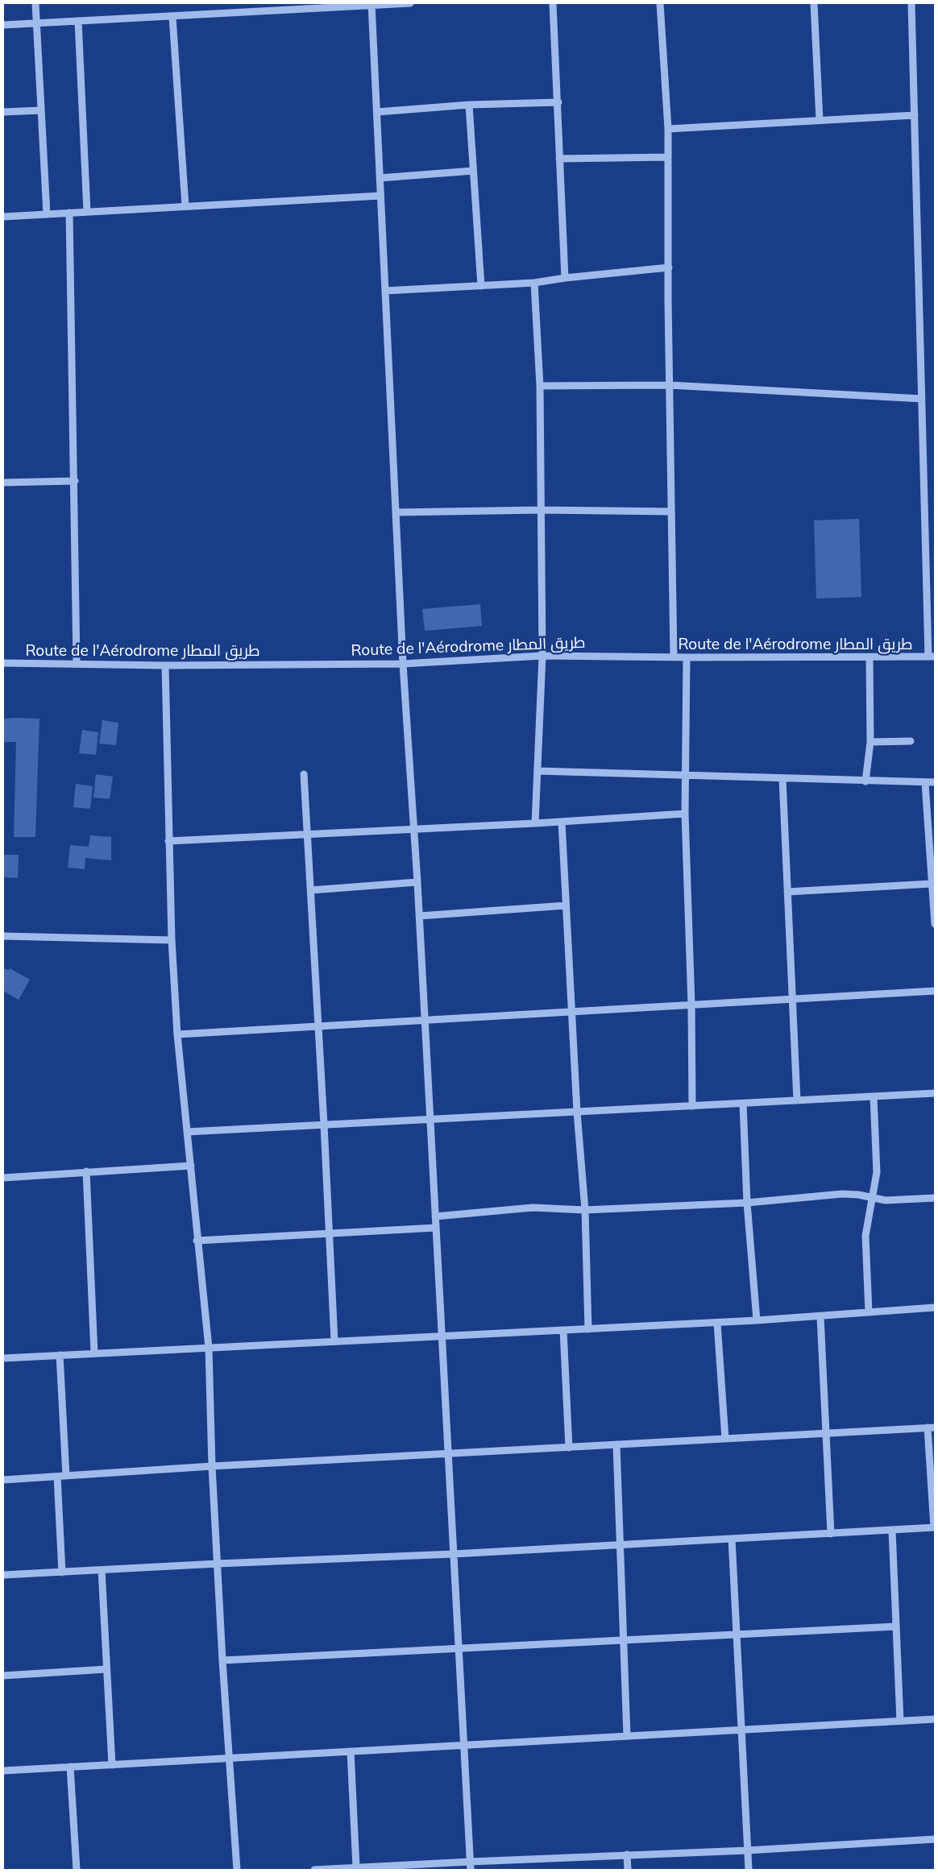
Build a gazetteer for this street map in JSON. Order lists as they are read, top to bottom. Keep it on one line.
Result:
{"streets":{"street":["Route de l'Aérodrome طريق المطار"]}}
